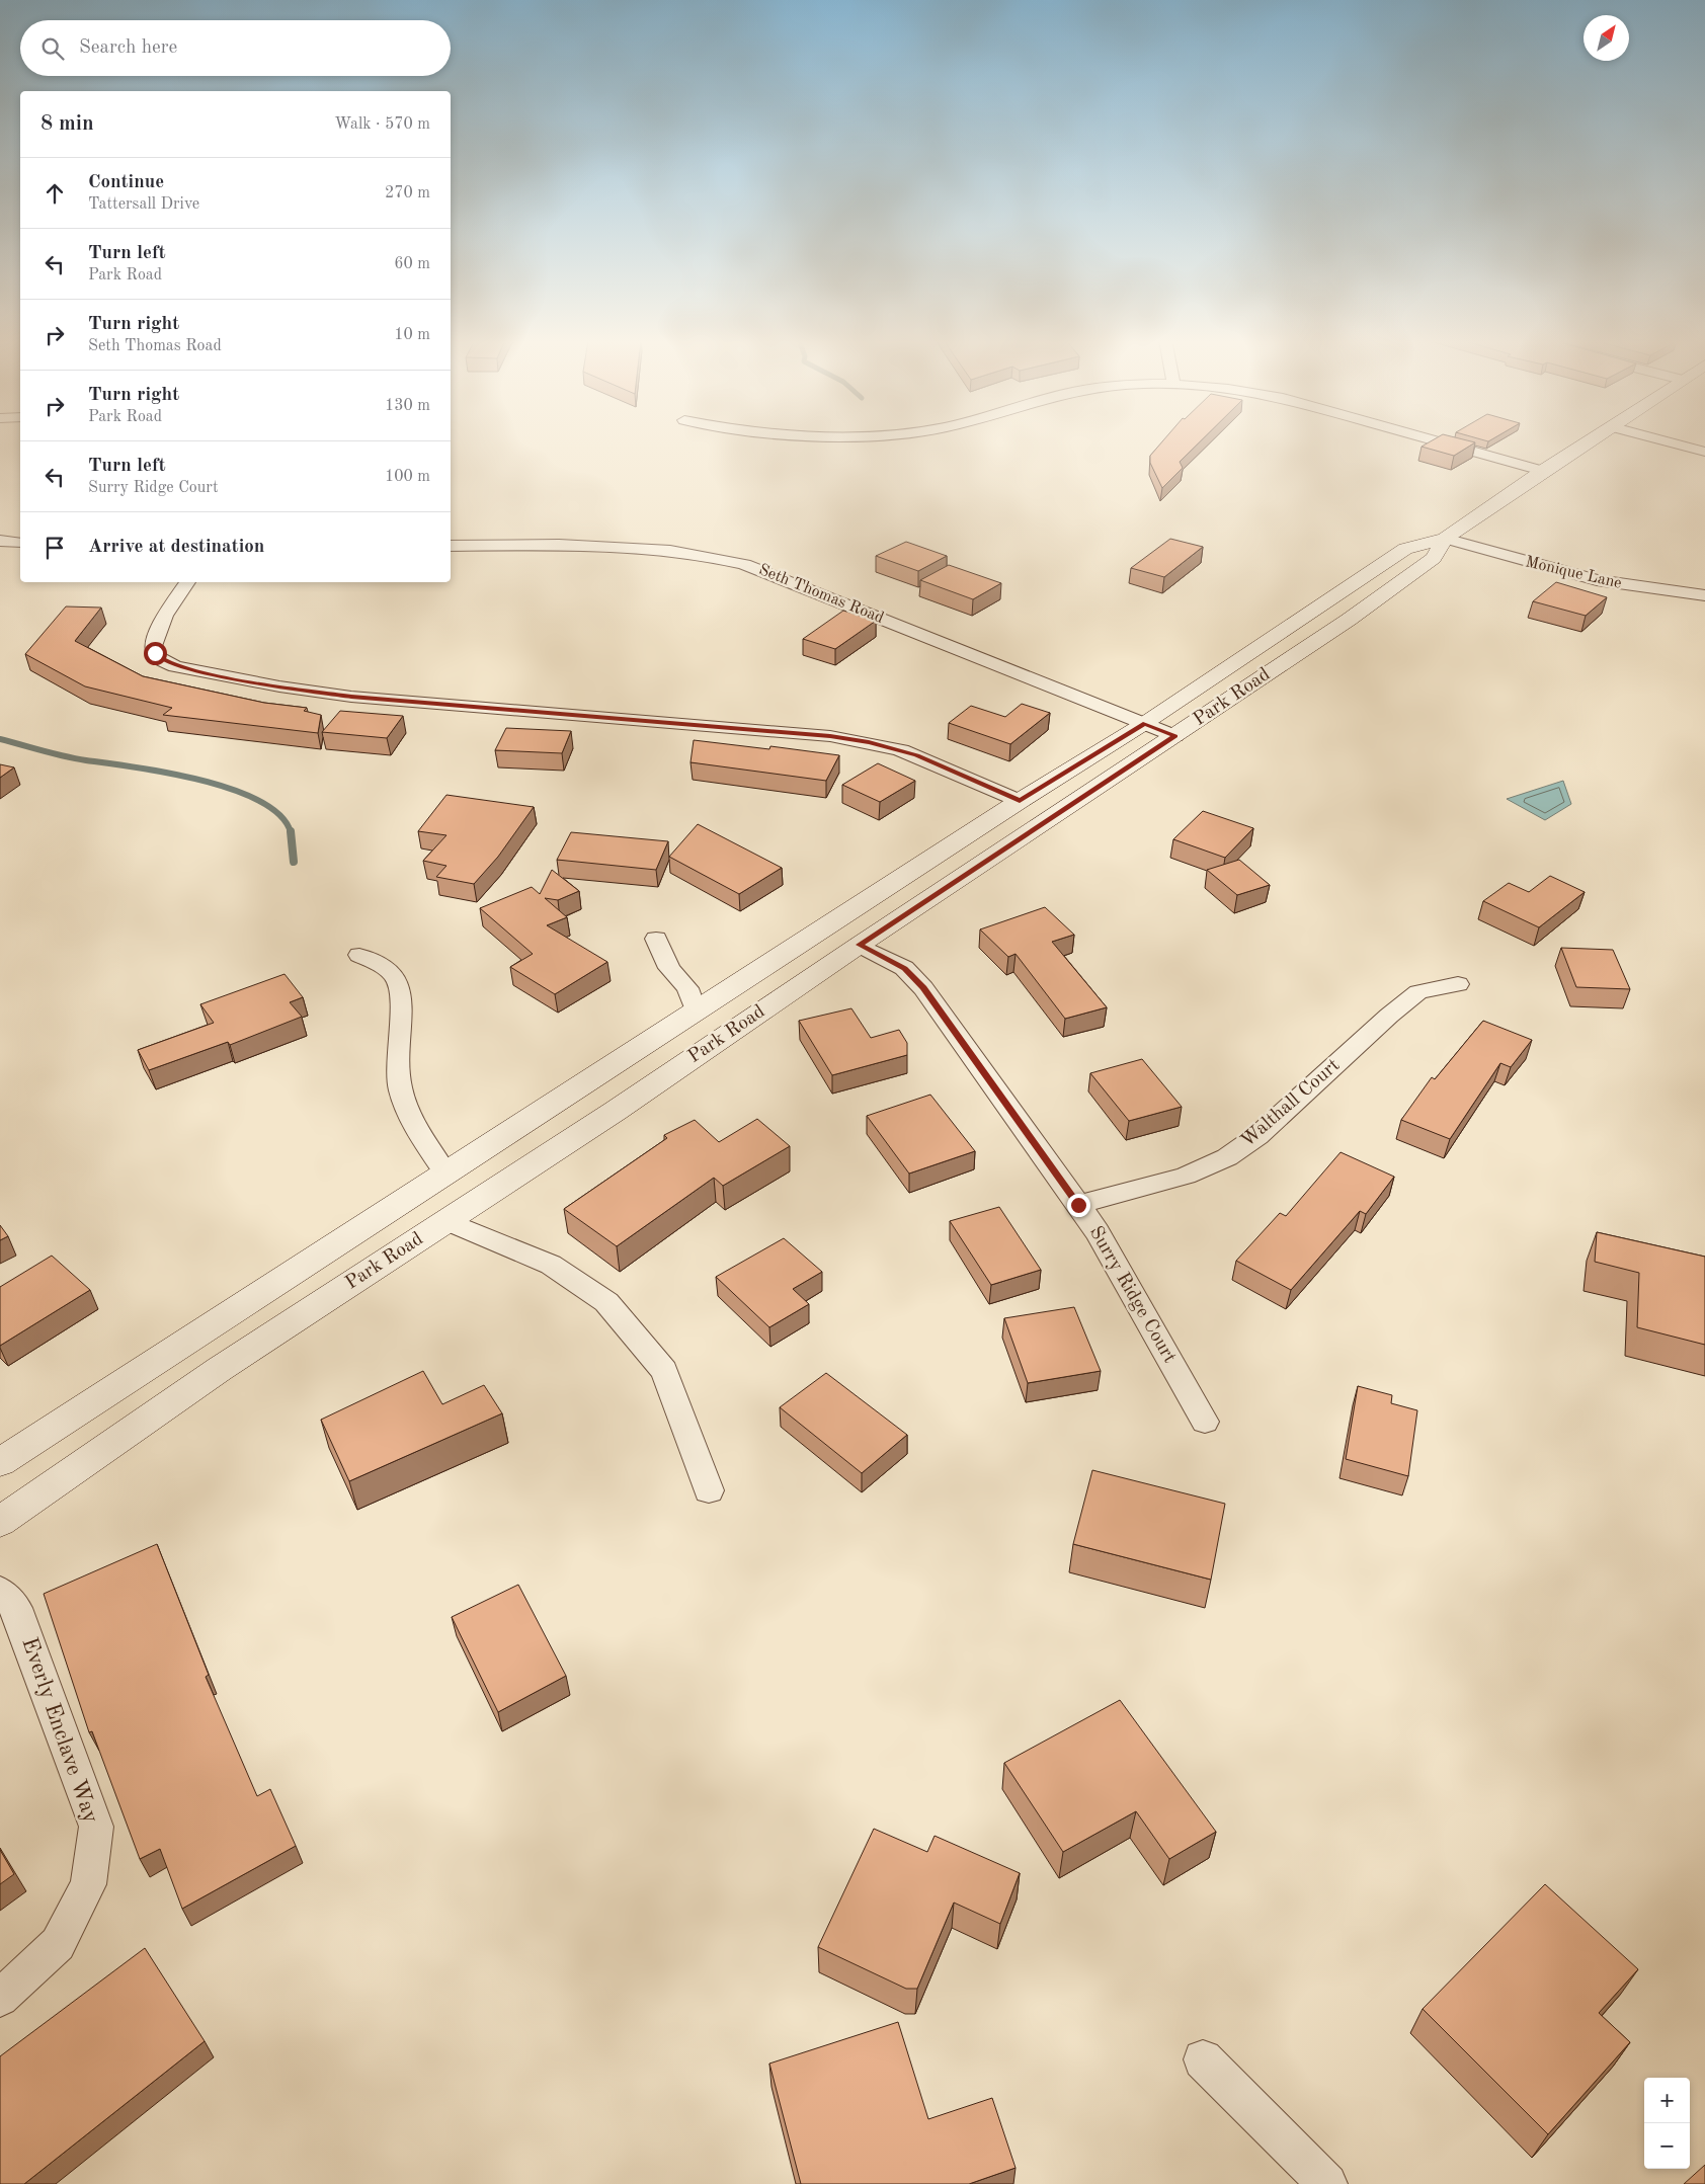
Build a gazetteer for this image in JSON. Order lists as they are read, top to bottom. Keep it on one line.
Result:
{"streets":{"main road":["Park Road"],"street":["Monique Lane","Seth Thomas Road","Walthall Court","Surry Ridge Court","Everly Enclave Way"]},"crossings":[["Monique Lane","Park Road"],["Seth Thomas Road","Park Road"],["Park Road","Surry Ridge Court"],["Walthall Court","Surry Ridge Court"]],"north":"top right","page":{"search":"Search here","heading":["8 min","Walk · 570 m"],"list":[["Continue","Tattersall Drive","270 m"],["Turn left","Park Road","60 m"],["Turn right","Seth Thomas Road","10 m"],["Turn right","Park Road","130 m"],["Turn left","Surry Ridge Court","100 m"],"Arrive at destination"],"map_buttons":["+","−"]}}
